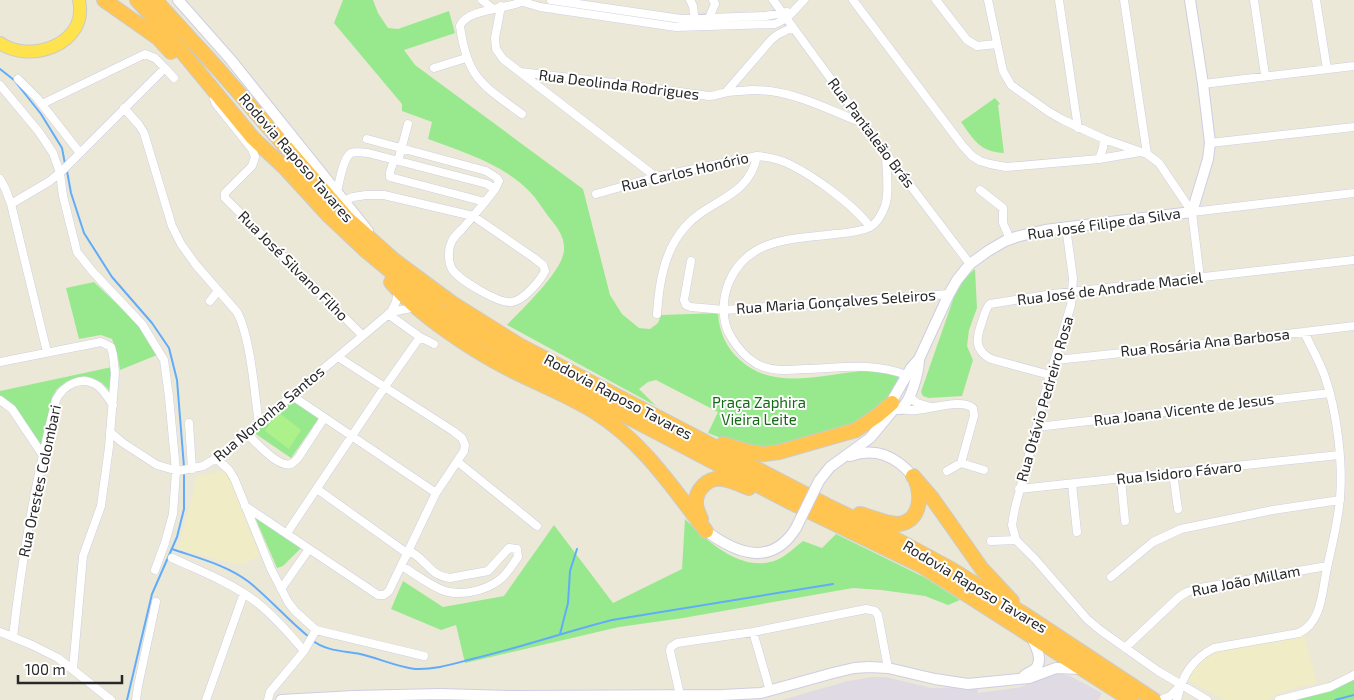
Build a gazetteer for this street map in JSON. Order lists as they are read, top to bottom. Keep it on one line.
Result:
{"streets":{"highway":["Rodovia Raposo Tavares"],"main road":["Rua José Filipe da Silva"],"street":["Rua Deolinda Rodrigues","Rua Pantaleão Brás","Rua Carlos Honório","Rua José Silvano Filho","Rua José de Andrade Maciel","Rua Maria Gonçalves Seleiros","Rua Rosária Ana Barbosa","Rua Otávio Pedreiro Rosa","Rua Joana Vicente de Jesus","Rua Noronha Santos","Rua Isidoro Fávaro","Rua Orestes Colombari","Rua João Millam"]},"crossings":[["Rua Deolinda Rodrigues","Rua Pantaleão Brás"],["Rua Pantaleão Brás","Rua José Filipe da Silva"],["Rodovia Raposo Tavares","Rua José Silvano Filho"],["Rua José Filipe da Silva","Rua Maria Gonçalves Seleiros"],["Rua José Filipe da Silva","Rua Otávio Pedreiro Rosa"],["Rua José Silvano Filho","Rua Noronha Santos"],["Rua José de Andrade Maciel","Rua Otávio Pedreiro Rosa"],["Rua Rosária Ana Barbosa","Rua Otávio Pedreiro Rosa"],["Rua Otávio Pedreiro Rosa","Rua Joana Vicente de Jesus"],["Rua Otávio Pedreiro Rosa","Rua Isidoro Fávaro"]],"parks":["Praça Zaphira Vieira Leite"],"scale_bar":"100 m"}
